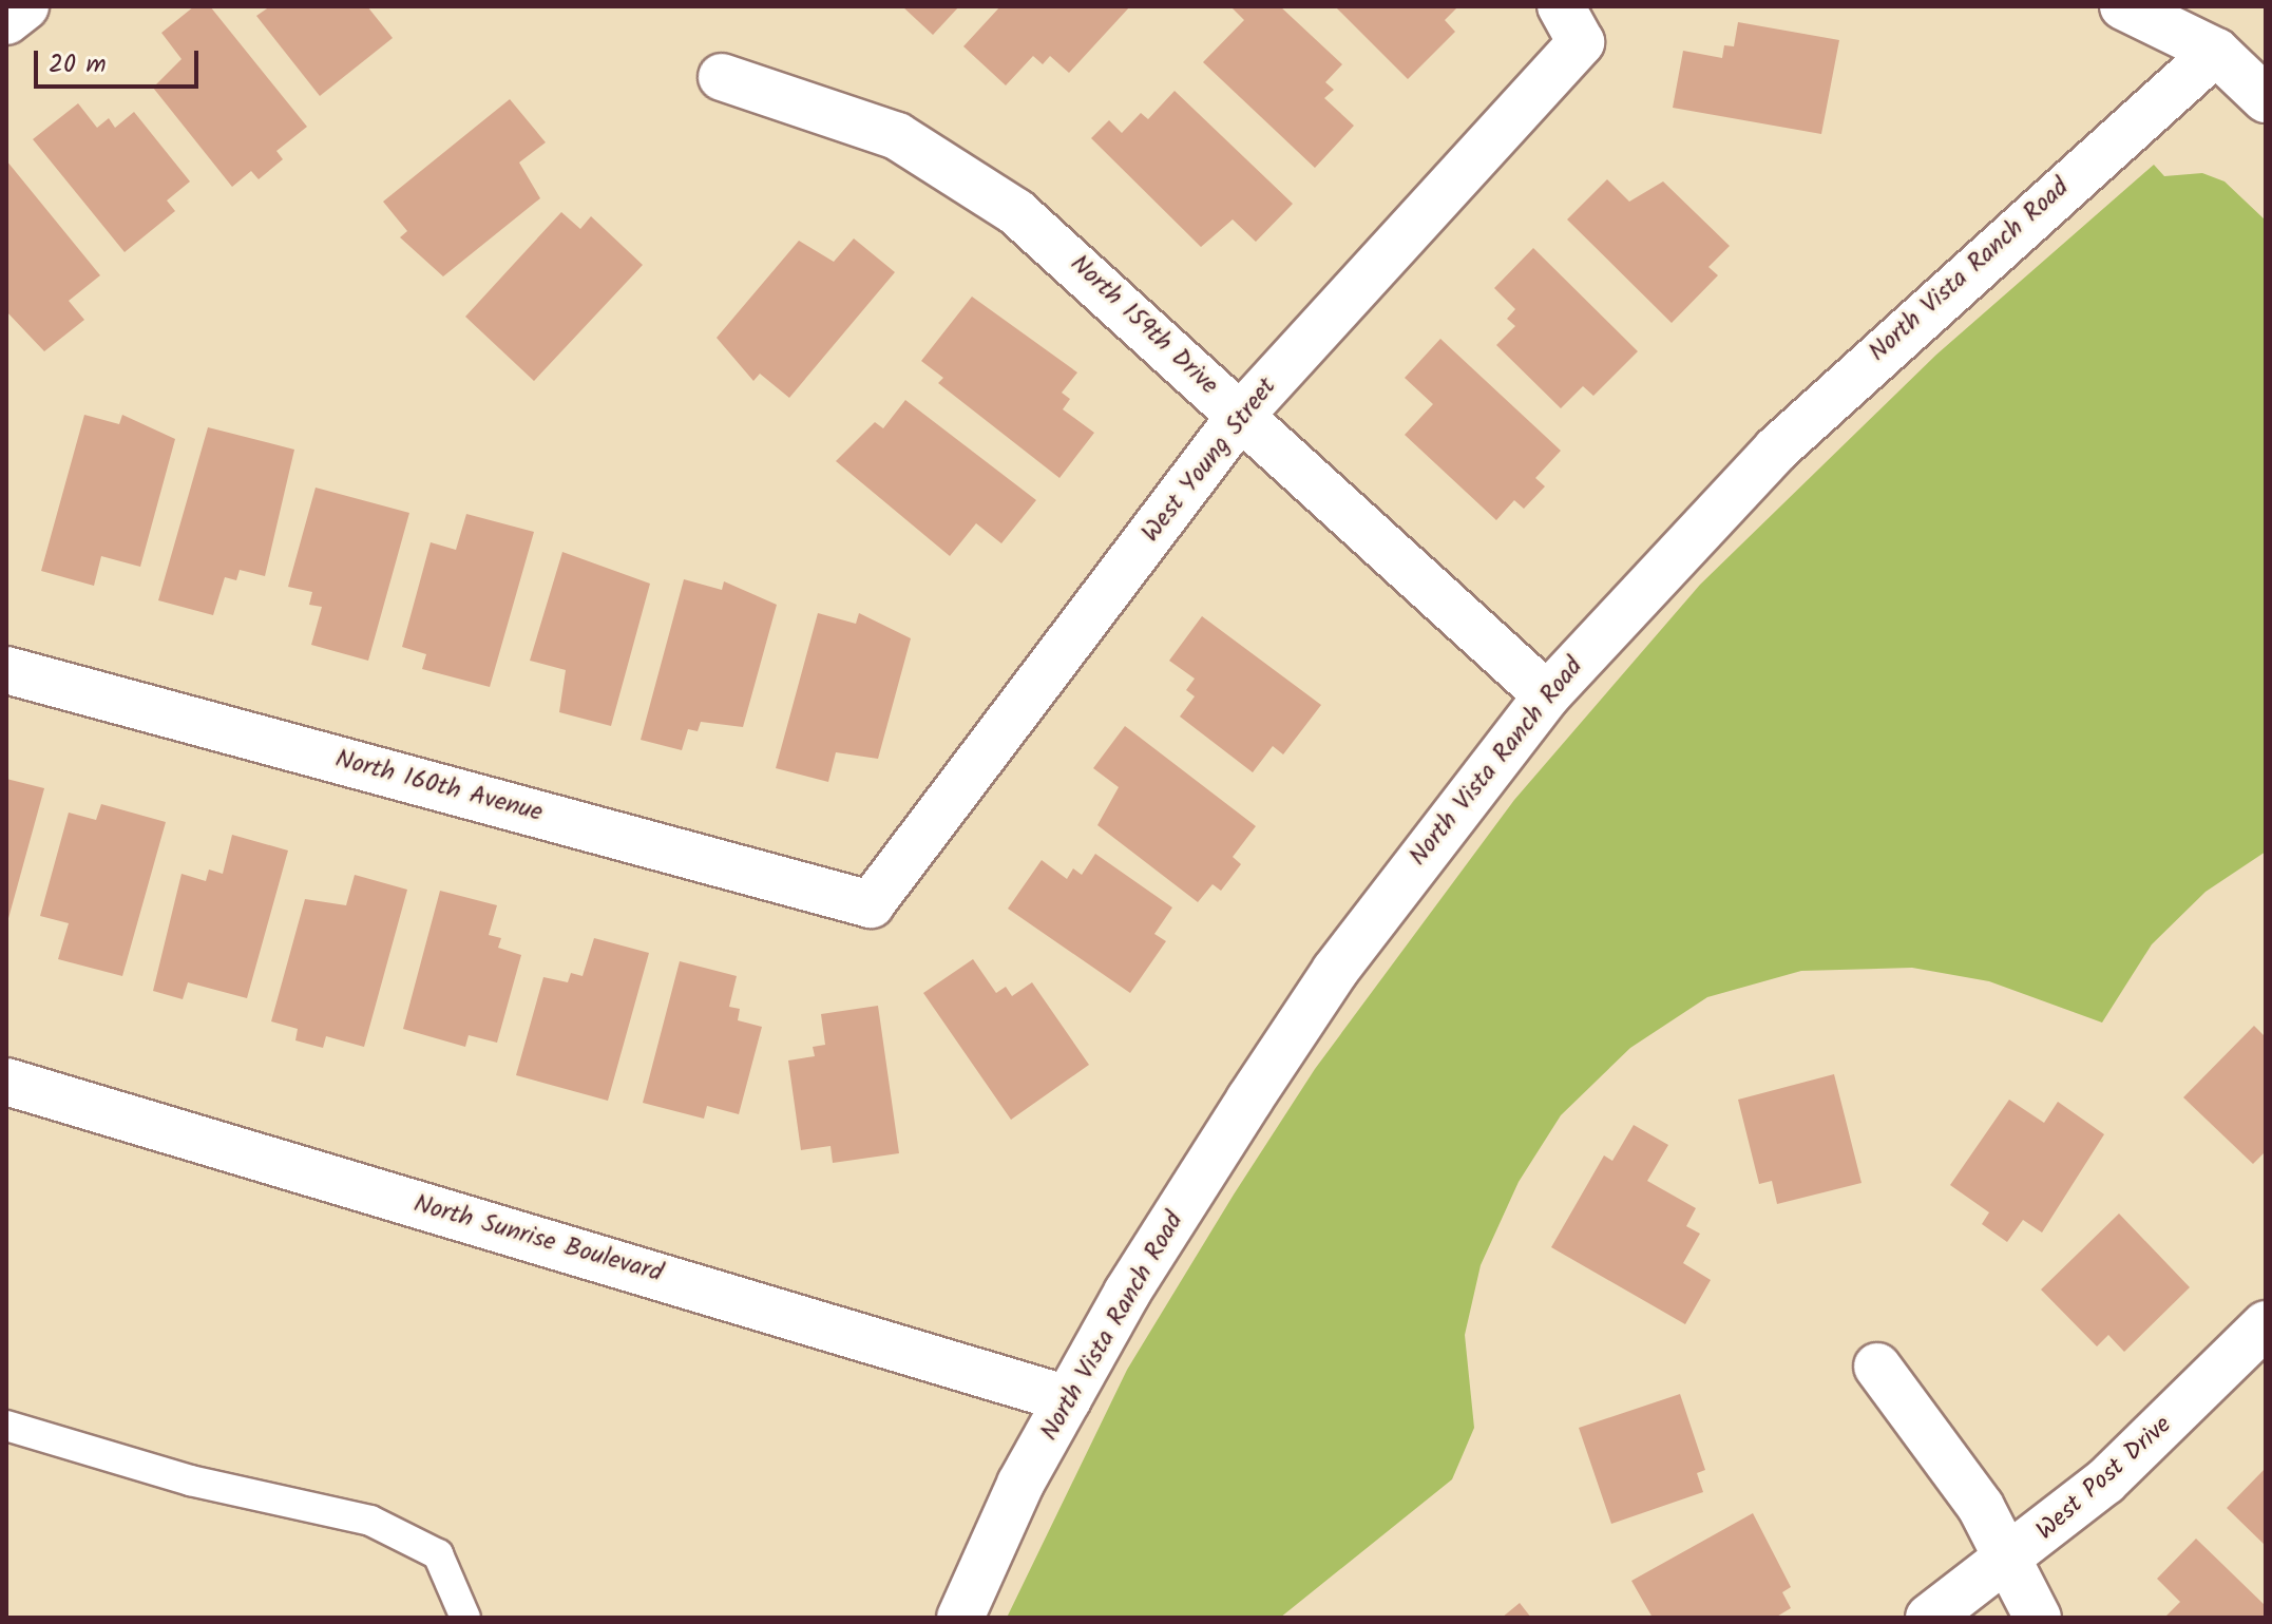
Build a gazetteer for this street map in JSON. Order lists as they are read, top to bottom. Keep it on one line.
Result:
{"streets":{"street":["North Vista Ranch Road","North 159th Drive","West Young Street","North 160th Avenue","North Sunrise Boulevard","West Post Drive"]},"crossings":[["North Vista Ranch Road","North 159th Drive"],["North Vista Ranch Road","North Sunrise Boulevard"],["North 159th Drive","West Young Street"],["West Young Street","North 160th Avenue"]],"scale_bar":"20 m"}
